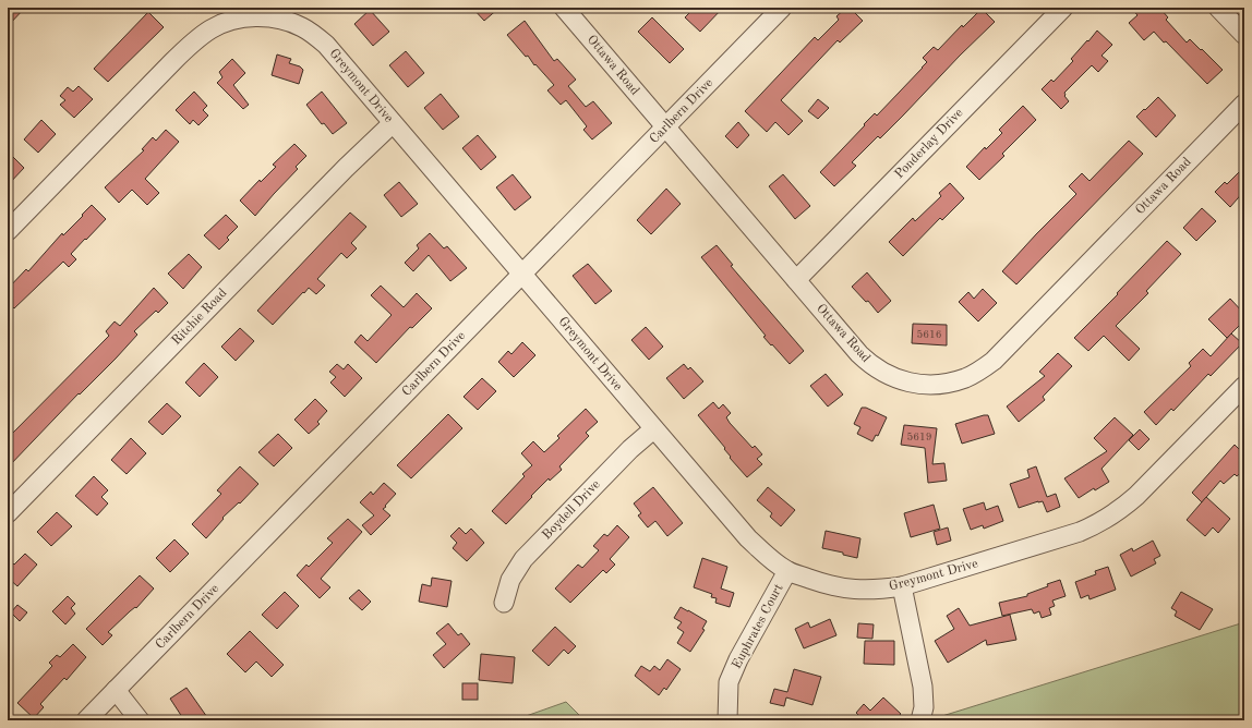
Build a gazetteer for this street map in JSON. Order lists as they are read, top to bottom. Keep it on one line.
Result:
{"streets":{"street":["Ottawa Road","Greymont Drive","Carlbern Drive","Ponderlay Drive","Ritchie Road","Boydell Drive","Euphrates Court"]},"crossings":[["Ottawa Road","Carlbern Drive"],["Ottawa Road","Ponderlay Drive"],["Greymont Drive","Carlbern Drive"],["Greymont Drive","Ritchie Road"],["Greymont Drive","Boydell Drive"],["Greymont Drive","Euphrates Court"]],"house_numbers":["5616","5619"]}
